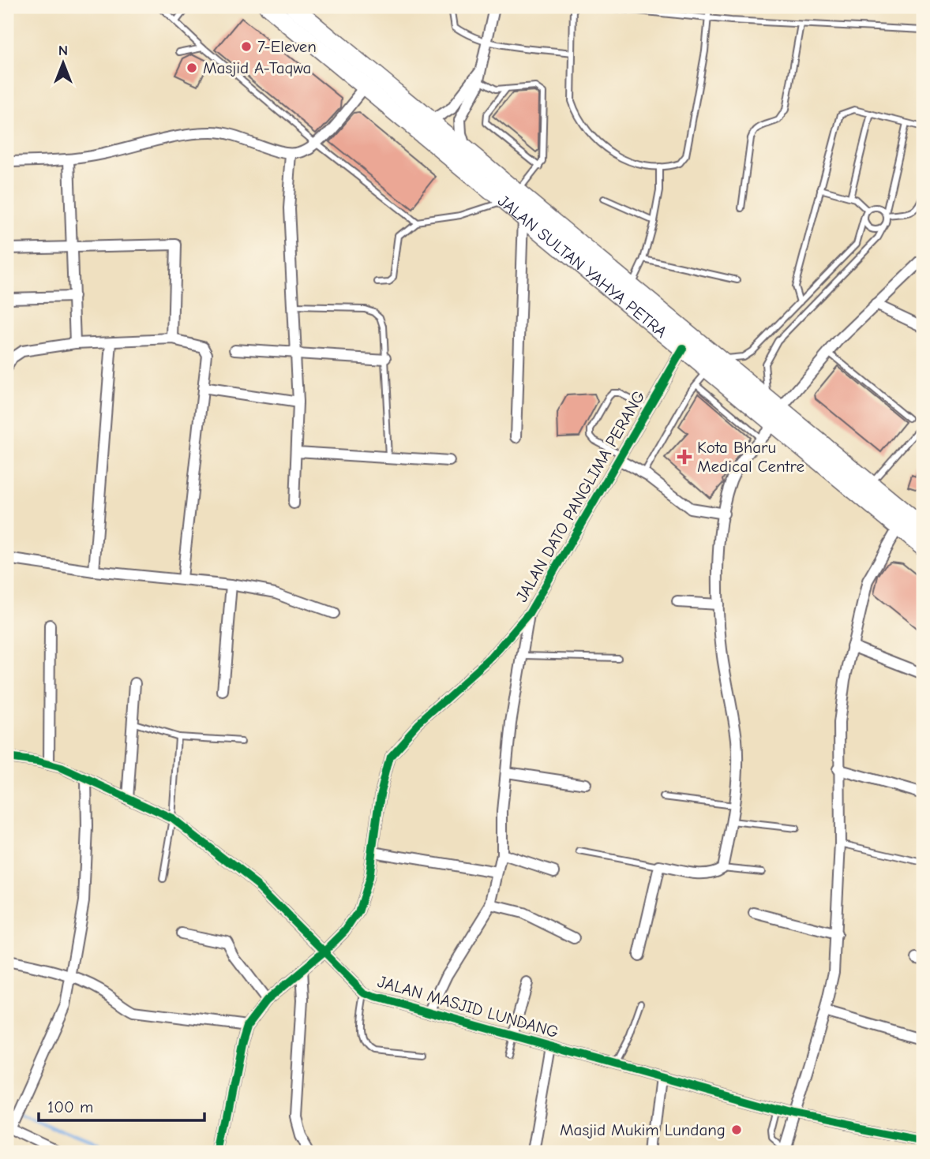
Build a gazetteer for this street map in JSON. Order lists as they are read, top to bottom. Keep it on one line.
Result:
{"streets":{"highway":["JALAN SULTAN YAHYA PETRA"],"street":["JALAN DATO PANGLIMA PERANG","JALAN MASJID LUNDANG"]},"crossings":[["JALAN SULTAN YAHYA PETRA","JALAN DATO PANGLIMA PERANG"],["JALAN DATO PANGLIMA PERANG","JALAN MASJID LUNDANG"]],"places":{"other":["7-Eleven","Masjid A-Taqwa","Masjid Mukim Lundang"],"health":["Kota Bharu Medical Centre"]},"scale_bar":"100 m","north":"top"}
